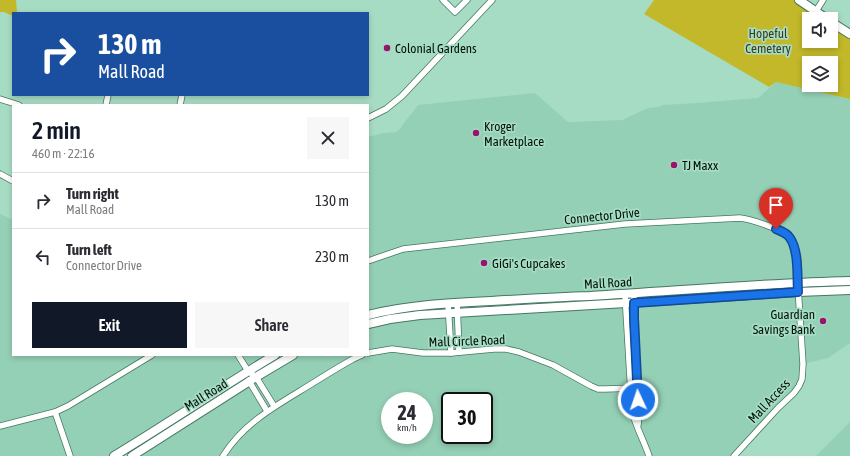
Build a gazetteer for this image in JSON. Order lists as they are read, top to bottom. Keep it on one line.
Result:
{"streets":{"main road":["Mall Road"],"street":["Connector Drive","Mall Circle Road","Mall Access"]},"crossings":[["Connector Drive","Mall Road"],["Connector Drive","Mall Access"],["Mall Road","Mall Access"]],"parks":["Hopeful Cemetery"],"places":["Colonial Gardens","Kroger Marketplace","TJ Maxx","GiGi's Cupcakes","Guardian Savings Bank"],"page":{"turn":["130 m","Mall Road"],"heading":["2 min","460 m · 22:16"],"list":[{"name":"Turn right","note":"Mall Road","value":"130 m"},{"name":"Turn left","note":"Connector Drive","value":"230 m"}],"buttons":["Exit","Share"],"speed":"24 km/h","limit":"30"}}
